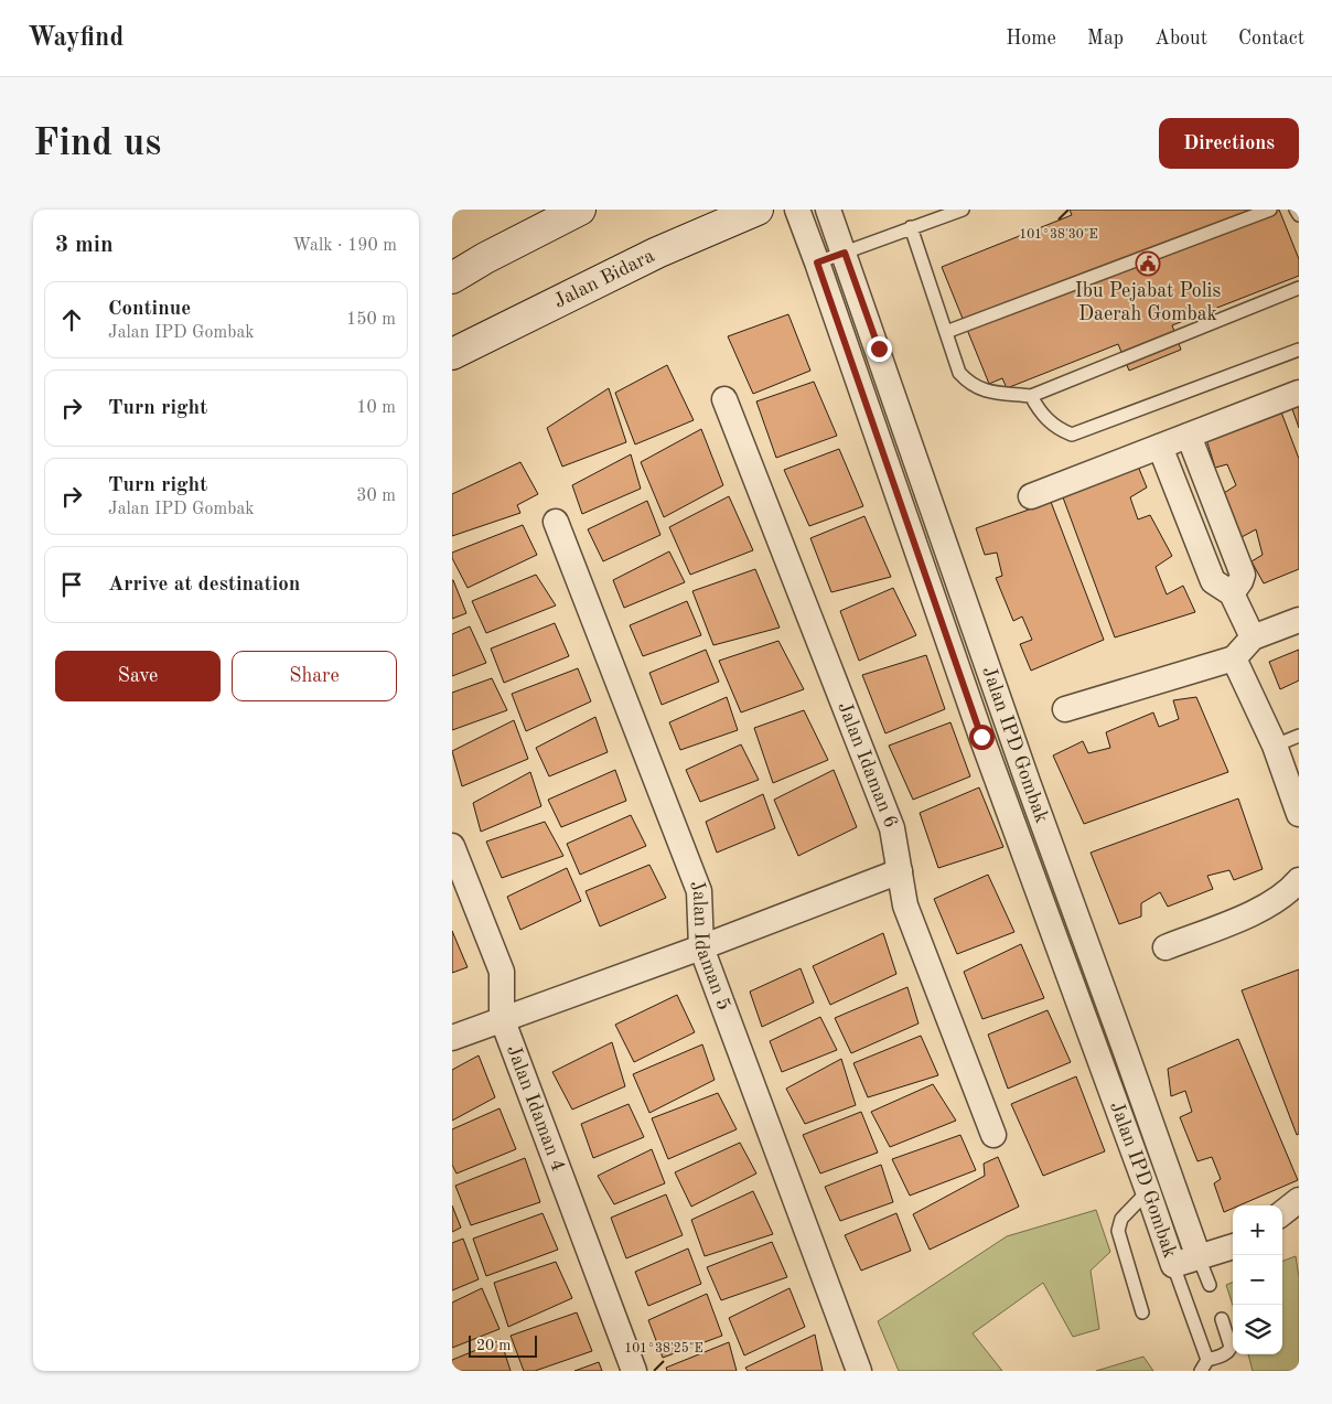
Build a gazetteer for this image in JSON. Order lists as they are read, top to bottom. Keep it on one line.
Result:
{"streets":{"main road":["Jalan Bidara"],"street":["Jalan IPD Gombak","Jalan Idaman 6","Jalan Idaman 5","Jalan Idaman 4"]},"places":{"public building":["Ibu Pejabat Polis Daerah Gombak"]},"scale_bar":"20 m","page":{"header":"Wayfind","nav":["Home","Map","About","Contact"],"buttons":["Directions",["Save","Share"]],"title":"Find us","heading":["3 min","Walk · 190 m"],"list":[["Continue","Jalan IPD Gombak","150 m"],["Turn right","10 m"],["Turn right","Jalan IPD Gombak","30 m"],"Arrive at destination"],"map_buttons":["+","−"],"scale":"20 m"},"coordinates":["101°38'30\"E","101°38'25\"E"]}
